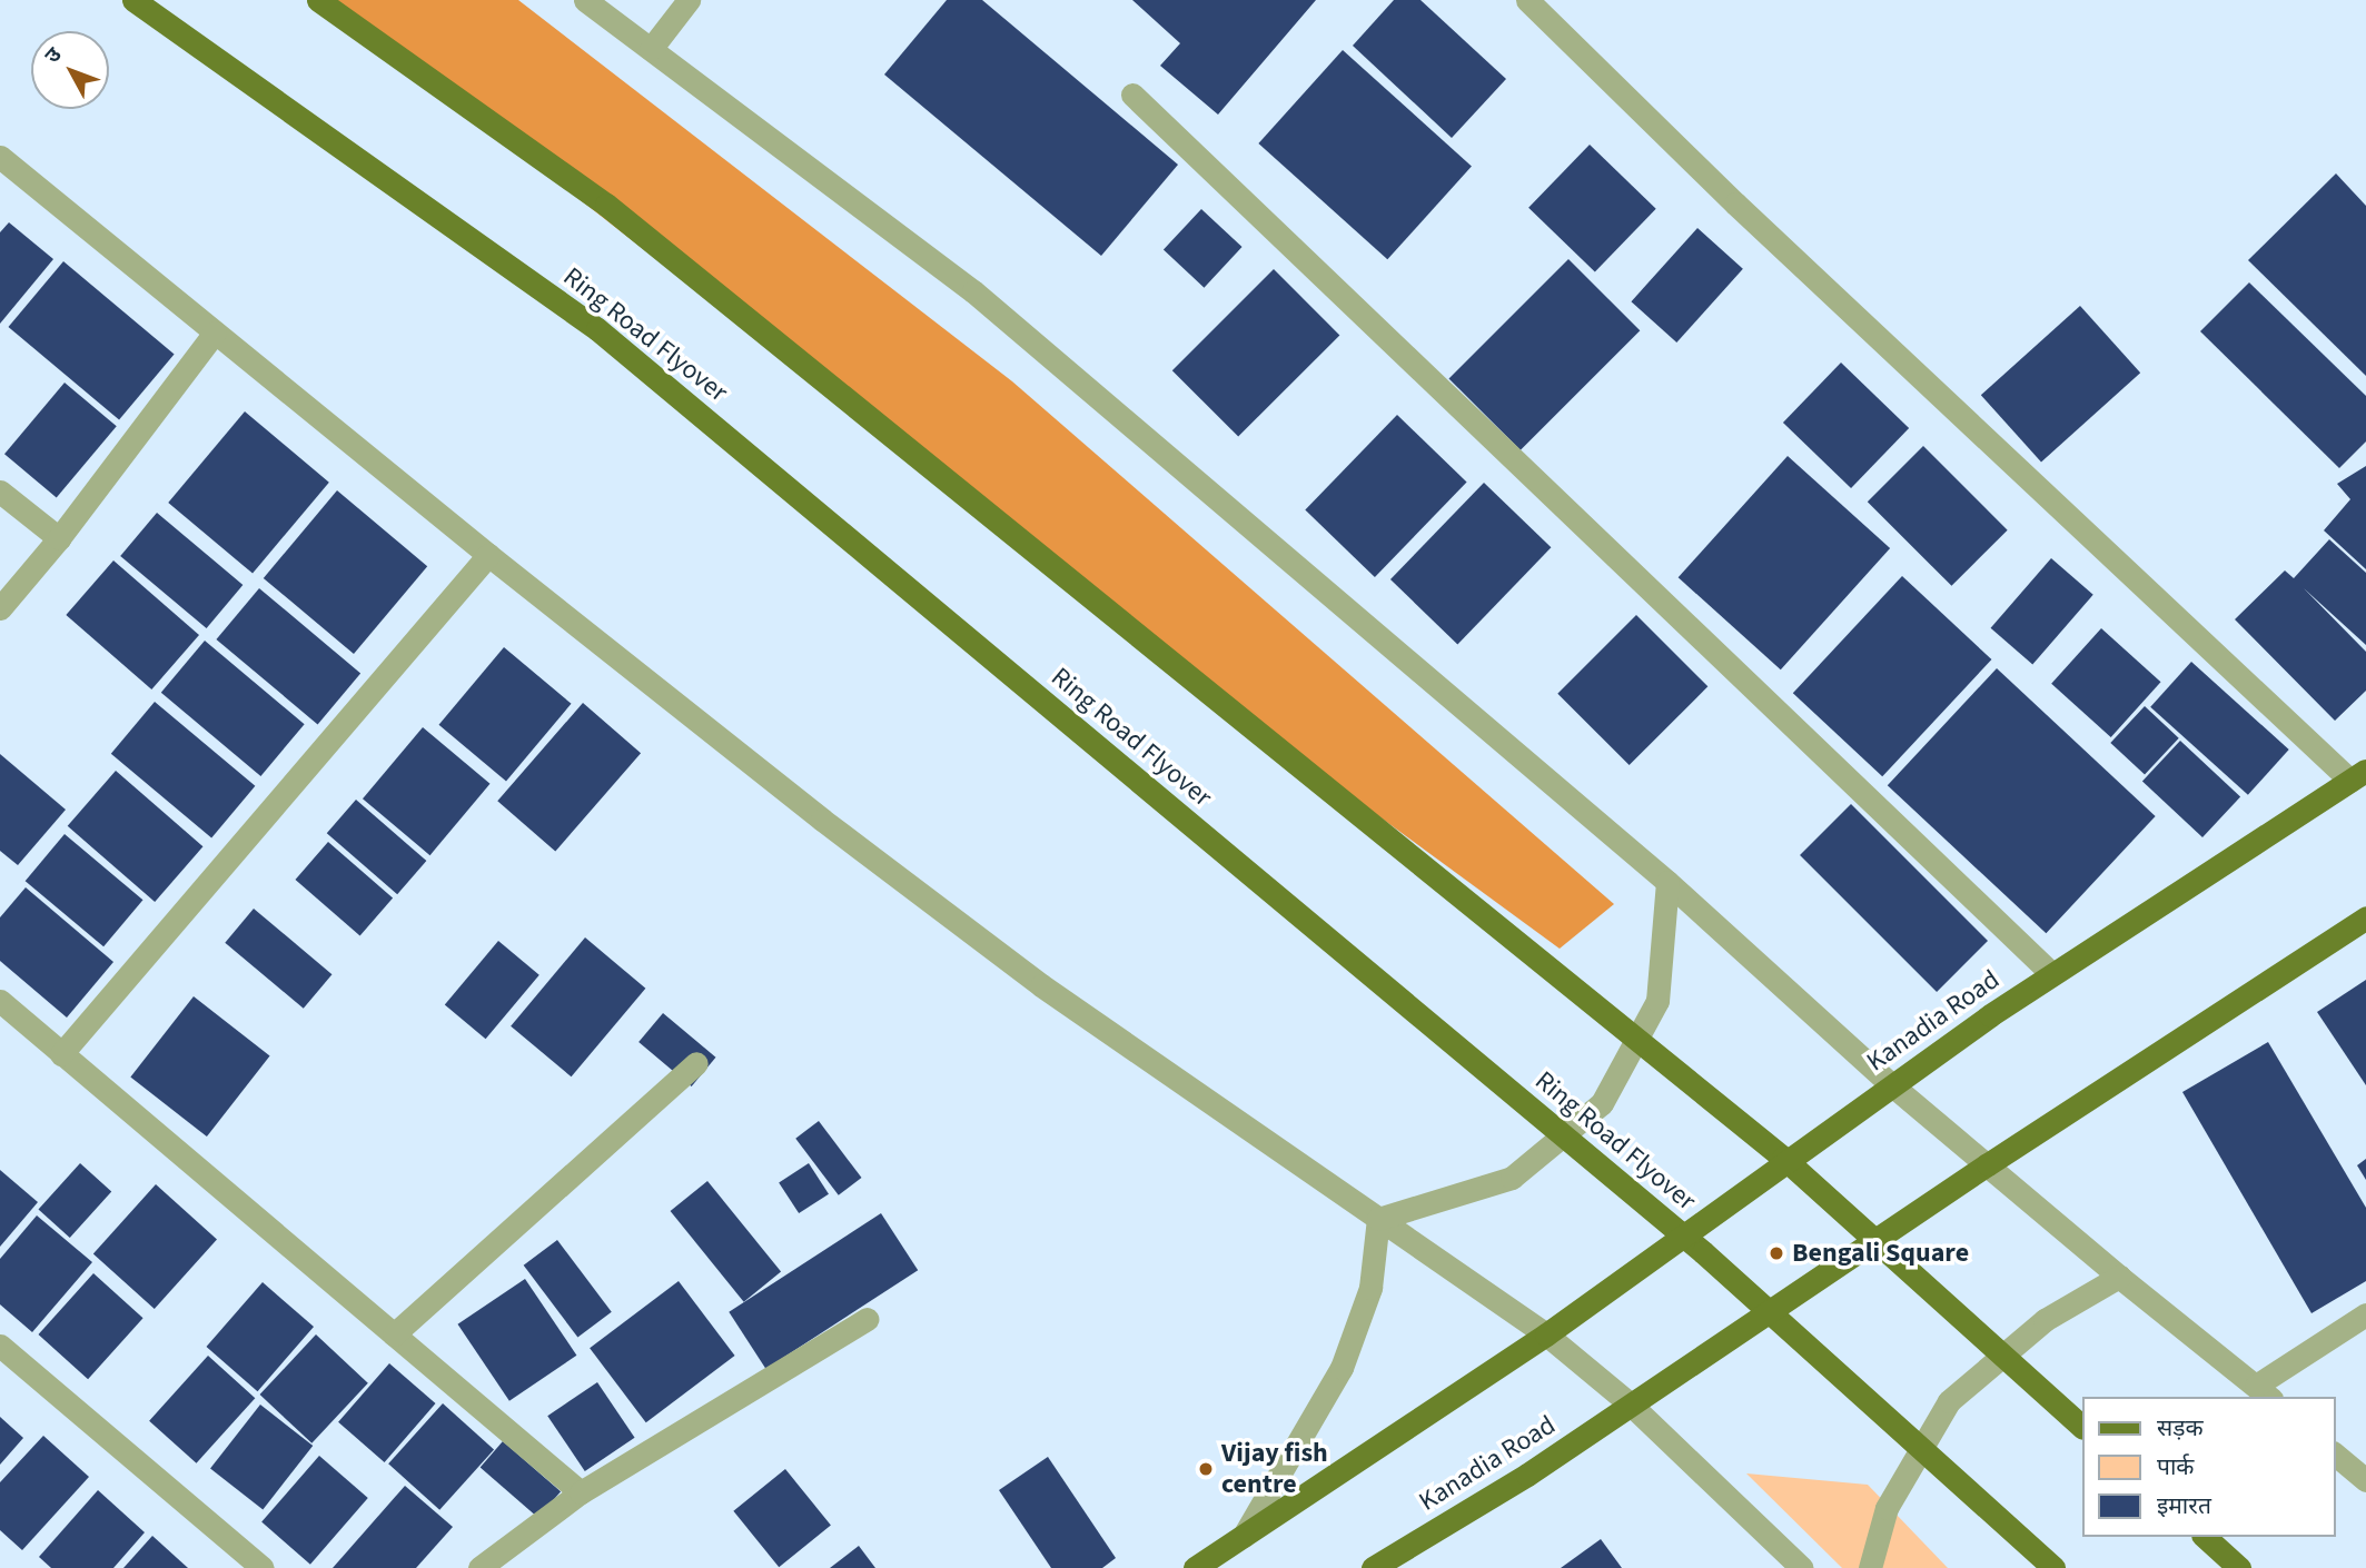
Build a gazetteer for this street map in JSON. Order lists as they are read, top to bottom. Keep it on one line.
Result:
{"streets":{"main road":["Ring Road Flyover","Kanadia Road"]},"places":["Bengali Square","Vijay fish centre"],"legend":["सड़क","पार्क","इमारत"],"north":"top left"}
